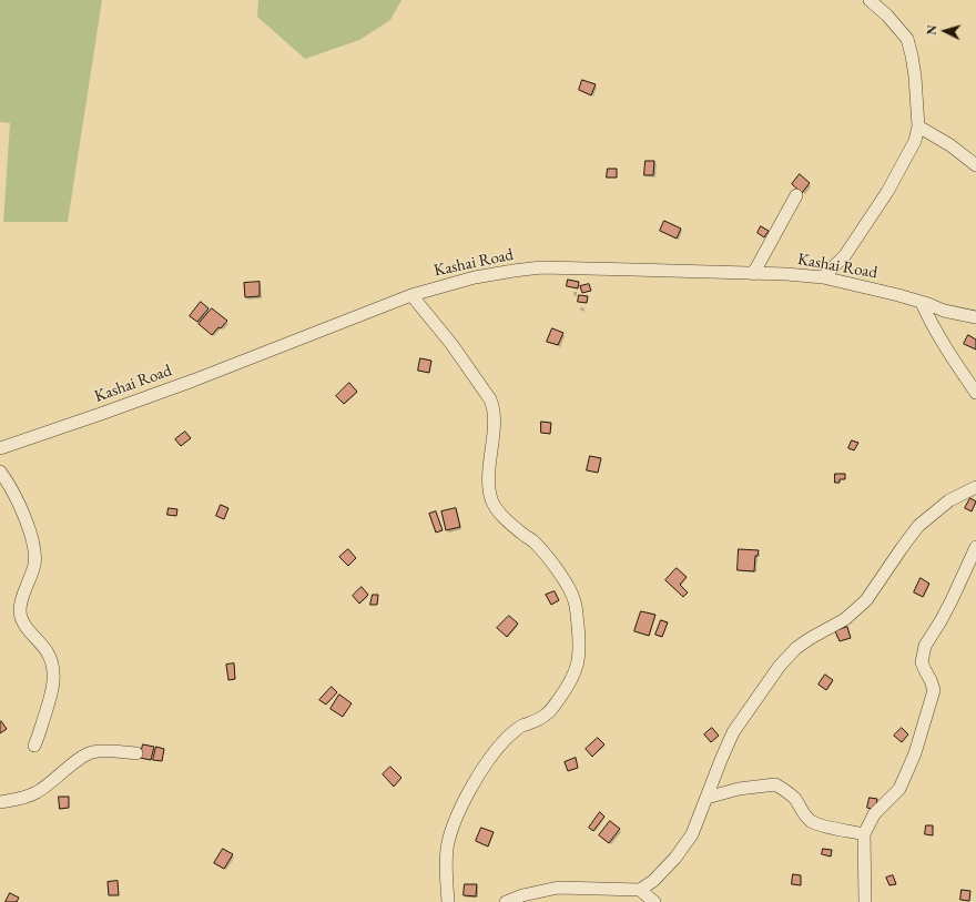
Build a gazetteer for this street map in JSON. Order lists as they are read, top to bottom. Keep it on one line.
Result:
{"streets":{"street":["Kashai Road"]},"north":"left"}
